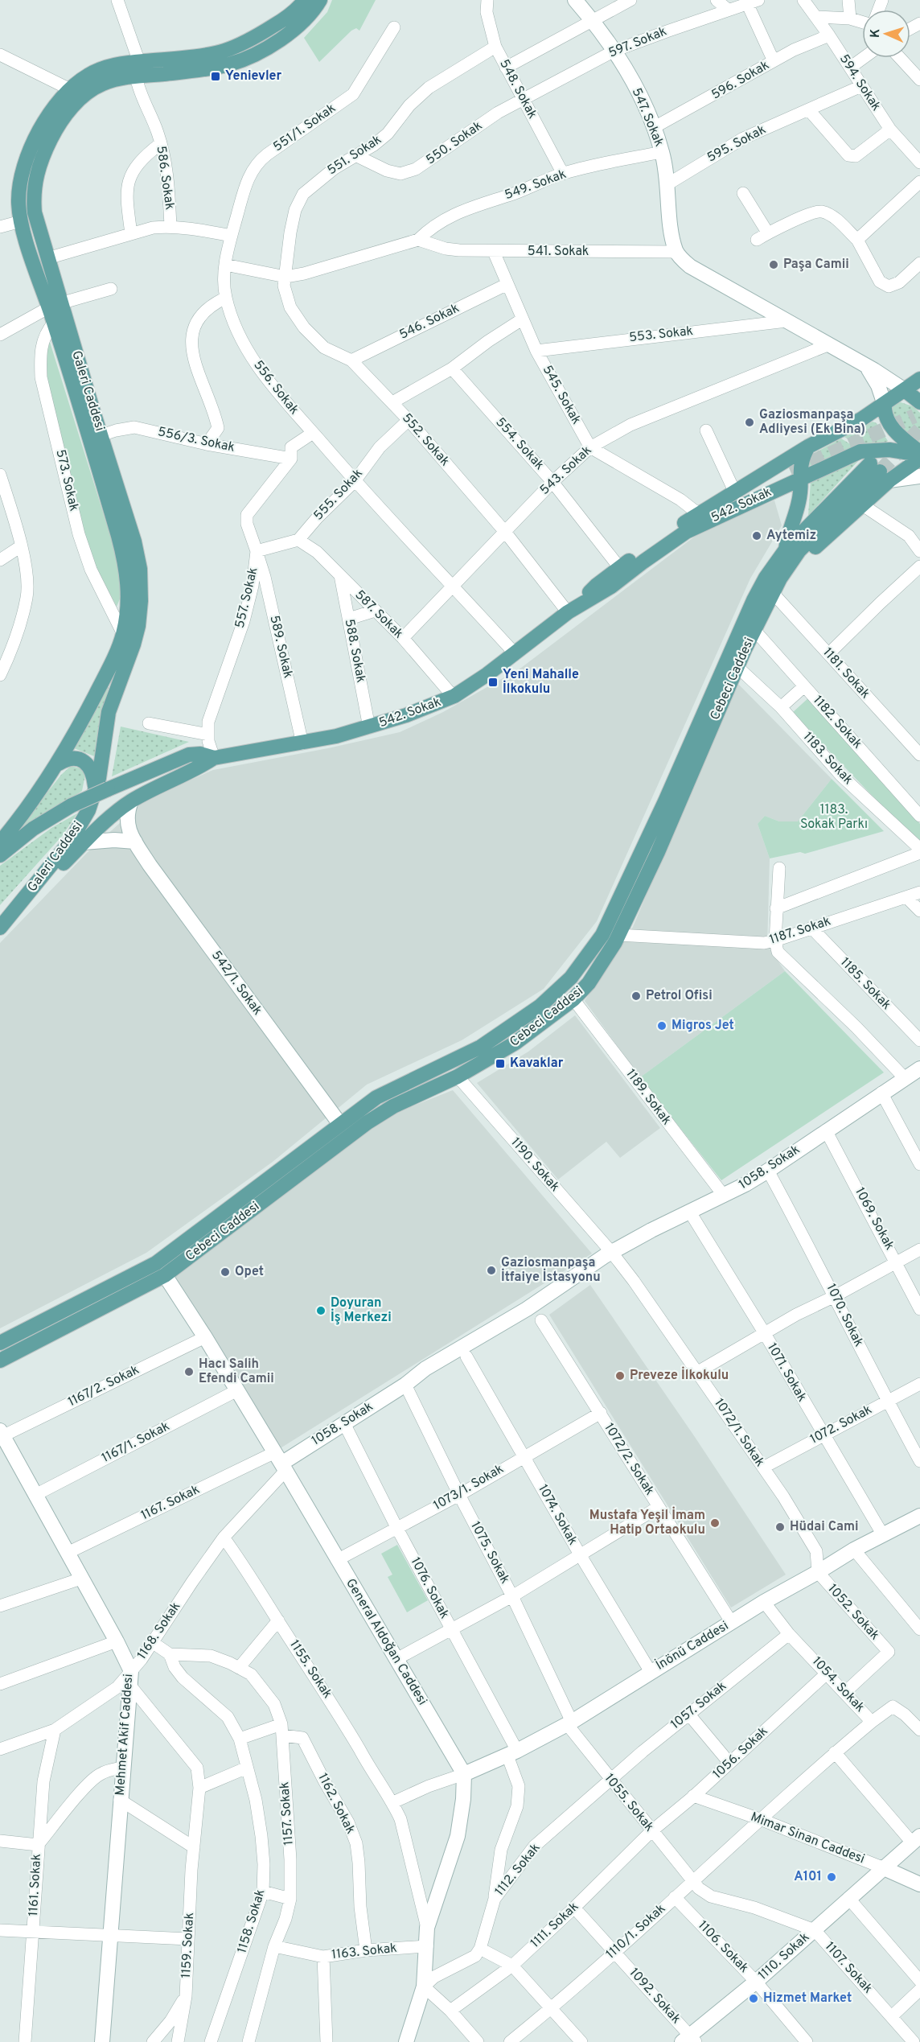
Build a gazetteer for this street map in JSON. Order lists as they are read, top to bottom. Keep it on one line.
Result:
{"streets":{"main road":["Galeri Caddesi","542. Sokak","Cebeci Caddesi"],"street":["597. Sokak","596. Sokak","594. Sokak","548. Sokak","547. Sokak","551/1. Sokak","550. Sokak","595. Sokak","551. Sokak","586. Sokak","549. Sokak","541. Sokak","546. Sokak","553. Sokak","556. Sokak","545. Sokak","556/3. Sokak","552. Sokak","554. Sokak","543. Sokak","573. Sokak","555. Sokak","557. Sokak","587. Sokak","589. Sokak","588. Sokak","1181. Sokak","1182. Sokak","1183. Sokak","1187. Sokak","542/1. Sokak","1185. Sokak","1189. Sokak","1190. Sokak","1058. Sokak","1069. Sokak","1070. Sokak","1071. Sokak","1167/2. Sokak","1072. Sokak","1072/1. Sokak","1167/1. Sokak","1072/2. Sokak","1073/1. Sokak","1167. Sokak","1074. Sokak","1075. Sokak","1076. Sokak","1052. Sokak","1168. Sokak","General Aldoğan Caddesi","İnönü Caddesi","1155. Sokak","1054. Sokak","1057. Sokak","Mehmet Akif Caddesi","1056. Sokak","1055. Sokak","1162. Sokak","1157. Sokak","Mimar Sinan Caddesi","1112. Sokak","1161. Sokak","1158. Sokak","1111. Sokak","1110/1. Sokak","1159. Sokak","1106. Sokak","1163. Sokak","1110. Sokak","1107. Sokak","1092. Sokak"]},"crossings":[["597. Sokak","548. Sokak"],["597. Sokak","547. Sokak"],["597. Sokak","550. Sokak"],["596. Sokak","594. Sokak"],["596. Sokak","547. Sokak"],["594. Sokak","595. Sokak"],["548. Sokak","550. Sokak"],["548. Sokak","551. Sokak"],["548. Sokak","549. Sokak"],["547. Sokak","595. Sokak"],["547. Sokak","549. Sokak"],["547. Sokak","541. Sokak"],["551/1. Sokak","556. Sokak"],["550. Sokak","551. Sokak"],["551. Sokak","552. Sokak"],["586. Sokak","Galeri Caddesi"],["549. Sokak","541. Sokak"],["541. Sokak","545. Sokak"],["546. Sokak","545. Sokak"],["546. Sokak","552. Sokak"],["553. Sokak","545. Sokak"],["556. Sokak","543. Sokak"],["556. Sokak","555. Sokak"],["556. Sokak","542. Sokak"],["556. Sokak","557. Sokak"],["Galeri Caddesi","556/3. Sokak"],["Galeri Caddesi","573. Sokak"],["545. Sokak","543. Sokak"],["556/3. Sokak","557. Sokak"],["552. Sokak","543. Sokak"],["552. Sokak","555. Sokak"],["552. Sokak","542. Sokak"],["554. Sokak","543. Sokak"],["554. Sokak","542. Sokak"],["543. Sokak","587. Sokak"],["555. Sokak","587. Sokak"],["542. Sokak","557. Sokak"],["542. Sokak","587. Sokak"],["542. Sokak","589. Sokak"],["542. Sokak","588. Sokak"],["557. Sokak","589. Sokak"],["587. Sokak","588. Sokak"],["1181. Sokak","Cebeci Caddesi"],["Cebeci Caddesi","1182. Sokak"],["Cebeci Caddesi","1183. Sokak"],["Cebeci Caddesi","1187. Sokak"],["Cebeci Caddesi","542/1. Sokak"],["Cebeci Caddesi","1189. Sokak"],["Cebeci Caddesi","1190. Sokak"],["Cebeci Caddesi","General Aldoğan Caddesi"],["1187. Sokak","1185. Sokak"],["1189. Sokak","1058. Sokak"],["1190. Sokak","1058. Sokak"],["1190. Sokak","1072/1. Sokak"],["1058. Sokak","1069. Sokak"],["1058. Sokak","1070. Sokak"],["1058. Sokak","1071. Sokak"],["1058. Sokak","1072/1. Sokak"],["1058. Sokak","1072/2. Sokak"],["1058. Sokak","1167. Sokak"],["1058. Sokak","1074. Sokak"],["1058. Sokak","1075. Sokak"],["1058. Sokak","1076. Sokak"],["1058. Sokak","1168. Sokak"],["1058. Sokak","General Aldoğan Caddesi"],["1070. Sokak","1072. Sokak"],["1071. Sokak","1072. Sokak"],["1071. Sokak","İnönü Caddesi"],["1167/2. Sokak","General Aldoğan Caddesi"],["1167/2. Sokak","Mehmet Akif Caddesi"],["1072. Sokak","1072/1. Sokak"],["1072/1. Sokak","1052. Sokak"],["1072/1. Sokak","İnönü Caddesi"],["1167/1. Sokak","General Aldoğan Caddesi"],["1167/1. Sokak","Mehmet Akif Caddesi"],["1072/2. Sokak","1073/1. Sokak"],["1072/2. Sokak","İnönü Caddesi"],["1073/1. Sokak","1074. Sokak"],["1073/1. Sokak","1075. Sokak"],["1073/1. Sokak","1076. Sokak"],["1073/1. Sokak","General Aldoğan Caddesi"],["1167. Sokak","1168. Sokak"],["1167. Sokak","General Aldoğan Caddesi"],["1167. Sokak","Mehmet Akif Caddesi"],["1074. Sokak","İnönü Caddesi"],["1075. Sokak","İnönü Caddesi"],["1075. Sokak","1055. Sokak"],["1076. Sokak","İnönü Caddesi"],["1076. Sokak","1112. Sokak"],["1052. Sokak","İnönü Caddesi"],["1052. Sokak","1054. Sokak"],["1168. Sokak","General Aldoğan Caddesi"],["1168. Sokak","1155. Sokak"],["1168. Sokak","Mehmet Akif Caddesi"],["1168. Sokak","1161. Sokak"],["General Aldoğan Caddesi","İnönü Caddesi"],["İnönü Caddesi","1054. Sokak"],["İnönü Caddesi","1055. Sokak"],["1054. Sokak","1057. Sokak"],["1054. Sokak","1056. Sokak"],["1054. Sokak","Mimar Sinan Caddesi"],["1054. Sokak","1110/1. Sokak"],["1057. Sokak","1055. Sokak"],["1057. Sokak","1112. Sokak"],["Mehmet Akif Caddesi","1159. Sokak"],["1056. Sokak","1055. Sokak"],["1056. Sokak","Mimar Sinan Caddesi"],["1056. Sokak","1111. Sokak"],["1055. Sokak","1112. Sokak"],["1055. Sokak","1111. Sokak"],["1055. Sokak","1110/1. Sokak"],["1055. Sokak","1107. Sokak"],["1162. Sokak","1157. Sokak"],["1162. Sokak","1163. Sokak"],["1157. Sokak","1158. Sokak"],["1157. Sokak","1163. Sokak"],["Mimar Sinan Caddesi","1110/1. Sokak"],["Mimar Sinan Caddesi","1110. Sokak"],["1111. Sokak","1092. Sokak"],["1110/1. Sokak","1106. Sokak"],["1110/1. Sokak","1107. Sokak"],["1110/1. Sokak","1092. Sokak"],["1106. Sokak","1110. Sokak"],["1110. Sokak","1107. Sokak"],["1110. Sokak","1092. Sokak"]],"parks":["1183. Sokak Parkı"],"places":{"transit":["Yenievler","Yeni Mahalle İlkokulu","Kavaklar"],"other":["Paşa Camii","Gaziosmanpaşa Adliyesi (Ek Bina)","Aytemiz","Petrol Ofisi","Migros Jet","Gaziosmanpaşa İtfaiye İstasyonu","Opet","Doyuran İş Merkezi","Hacı Salih Efendi Camii","Preveze İlkokulu","Mustafa Yeşil İmam Hatip Ortaokulu","Hüdai Cami","A101","Hizmet Market"]},"north":"left"}
